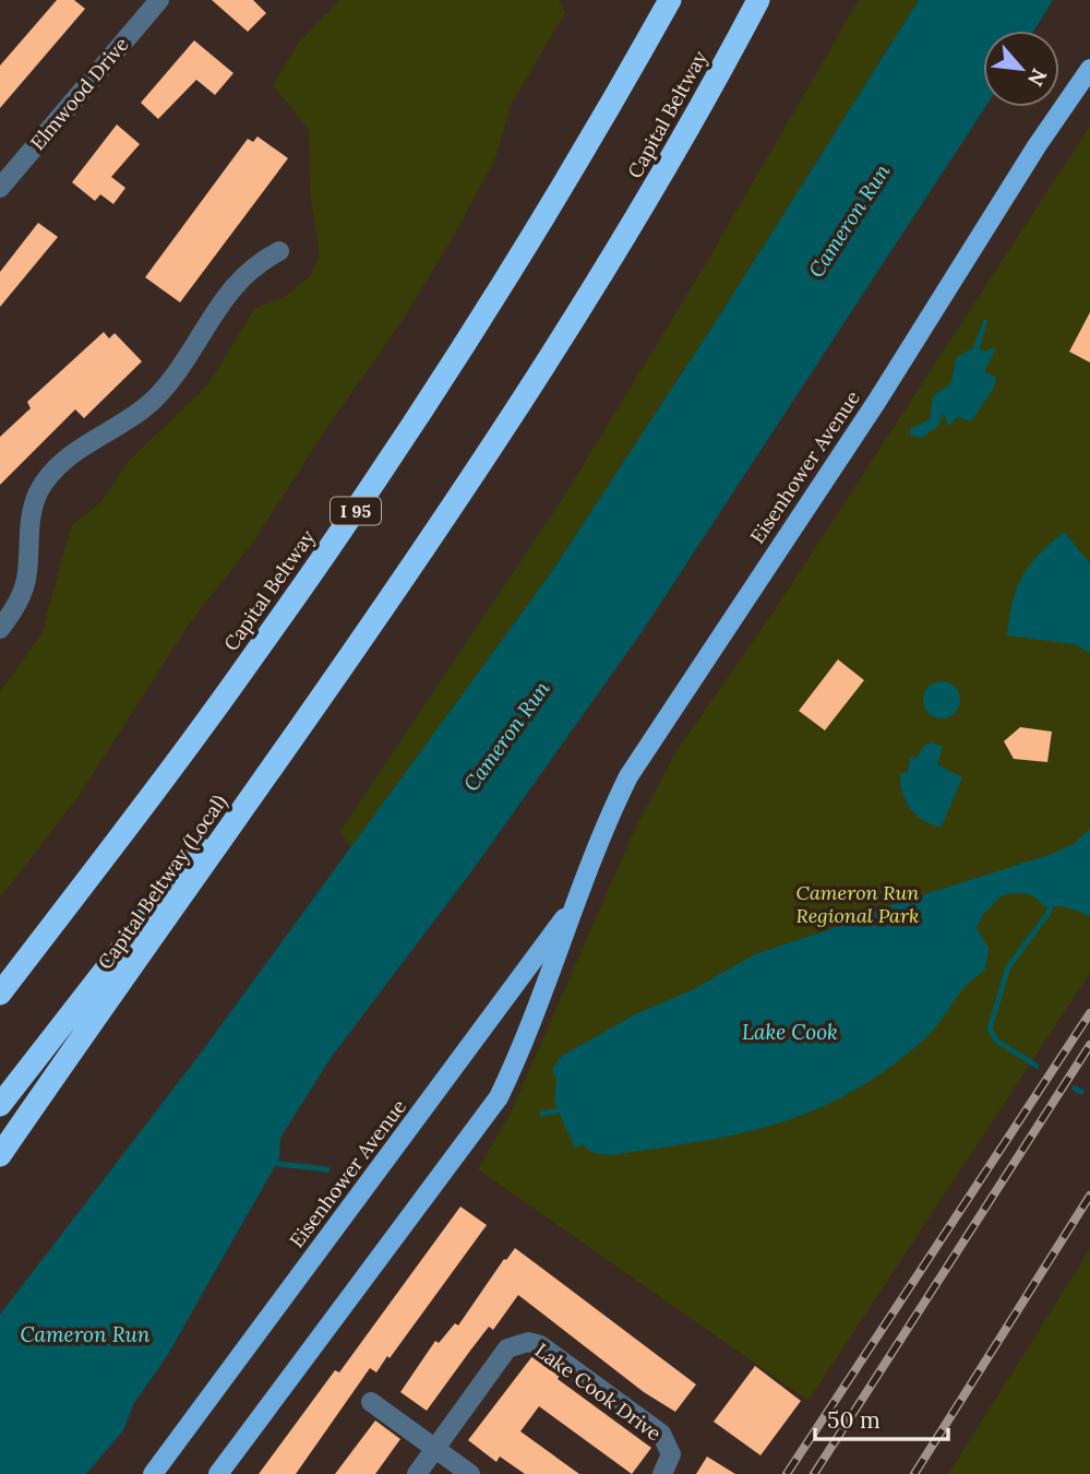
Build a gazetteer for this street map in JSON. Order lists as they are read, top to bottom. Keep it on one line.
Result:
{"streets":{"highway":["Capital Beltway","I 95","Capital Beltway (Local)"],"main road":["Eisenhower Avenue"],"street":["Elmwood Drive","Lake Cook Drive"]},"crossings":[["Capital Beltway","Capital Beltway (Local)"]],"water":["Cameron Run","Lake Cook"],"parks":["Cameron Run Regional Park"],"scale_bar":"50 m","north":"bottom right"}
